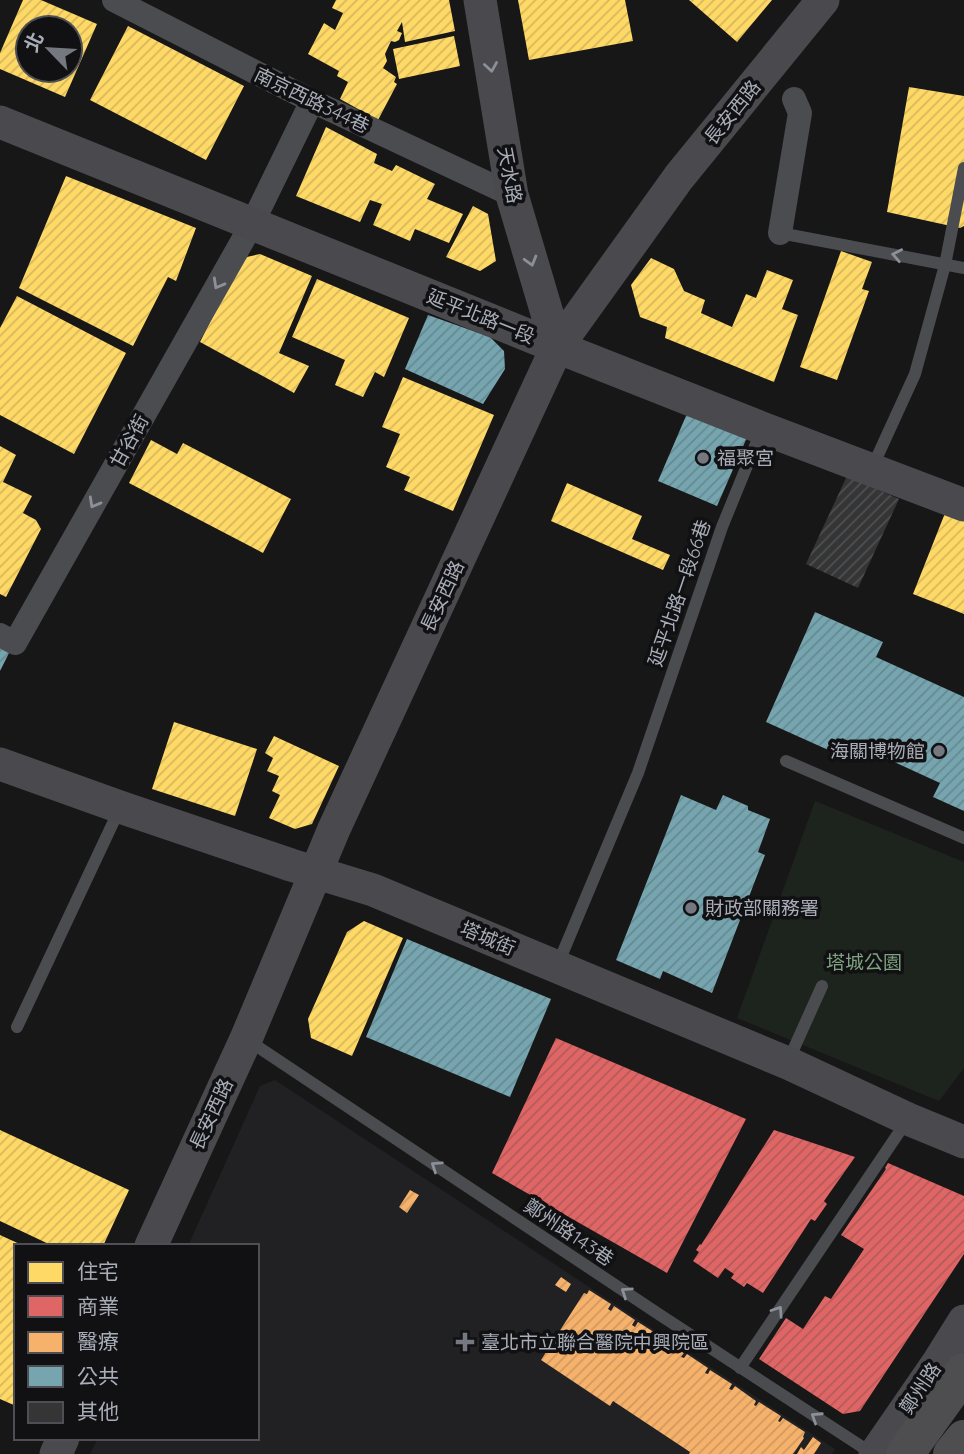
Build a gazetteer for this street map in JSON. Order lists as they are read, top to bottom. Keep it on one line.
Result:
{"streets":{"street":["南京西路344巷","長安西路","天水路","延平北路一段","甘谷街","塔城街","鄭州路"],"lane":["延平北路一段66巷","鄭州路143巷"]},"crossings":[["南京西路344巷","天水路"],["長安西路","天水路"],["長安西路","延平北路一段"],["長安西路","塔城街"],["長安西路","鄭州路143巷"],["天水路","延平北路一段"],["延平北路一段","甘谷街"],["延平北路一段","延平北路一段66巷"],["延平北路一段66巷","塔城街"],["鄭州路143巷","鄭州路"]],"one_way":["甘谷街","鄭州路143巷"],"parks":["塔城公園"],"places":{"other":["福聚宮","海關博物館","財政部關務署"],"health":["臺北市立聯合醫院中興院區"]},"legend":["住宅","商業","醫療","公共","其他"],"north":"top left"}
